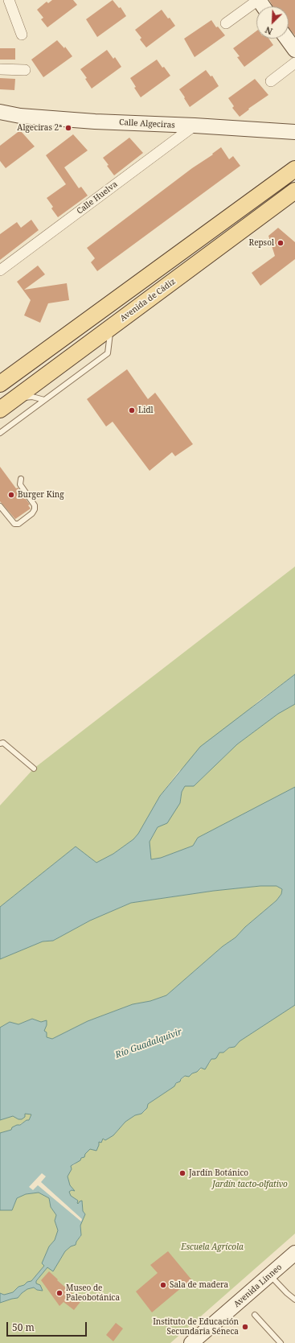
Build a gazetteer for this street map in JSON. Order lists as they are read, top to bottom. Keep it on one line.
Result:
{"streets":{"main road":["Avenida de Cádiz"],"street":["Calle Algeciras","Calle Huelva","Avenida Linneo"]},"crossings":[["Calle Algeciras","Calle Huelva"]],"water":["Río Guadalquivir"],"parks":["Jardín tacto-olfativo","Escuela Agrícola"],"places":["Algeciras 2ª","Repsol","Lidl","Burger King","Jardín Botánico","Sala de madera","Museo de Paleobotánica","Instituto de Educación Secundaria Séneca"],"scale_bar":"50 m","north":"bottom left"}
